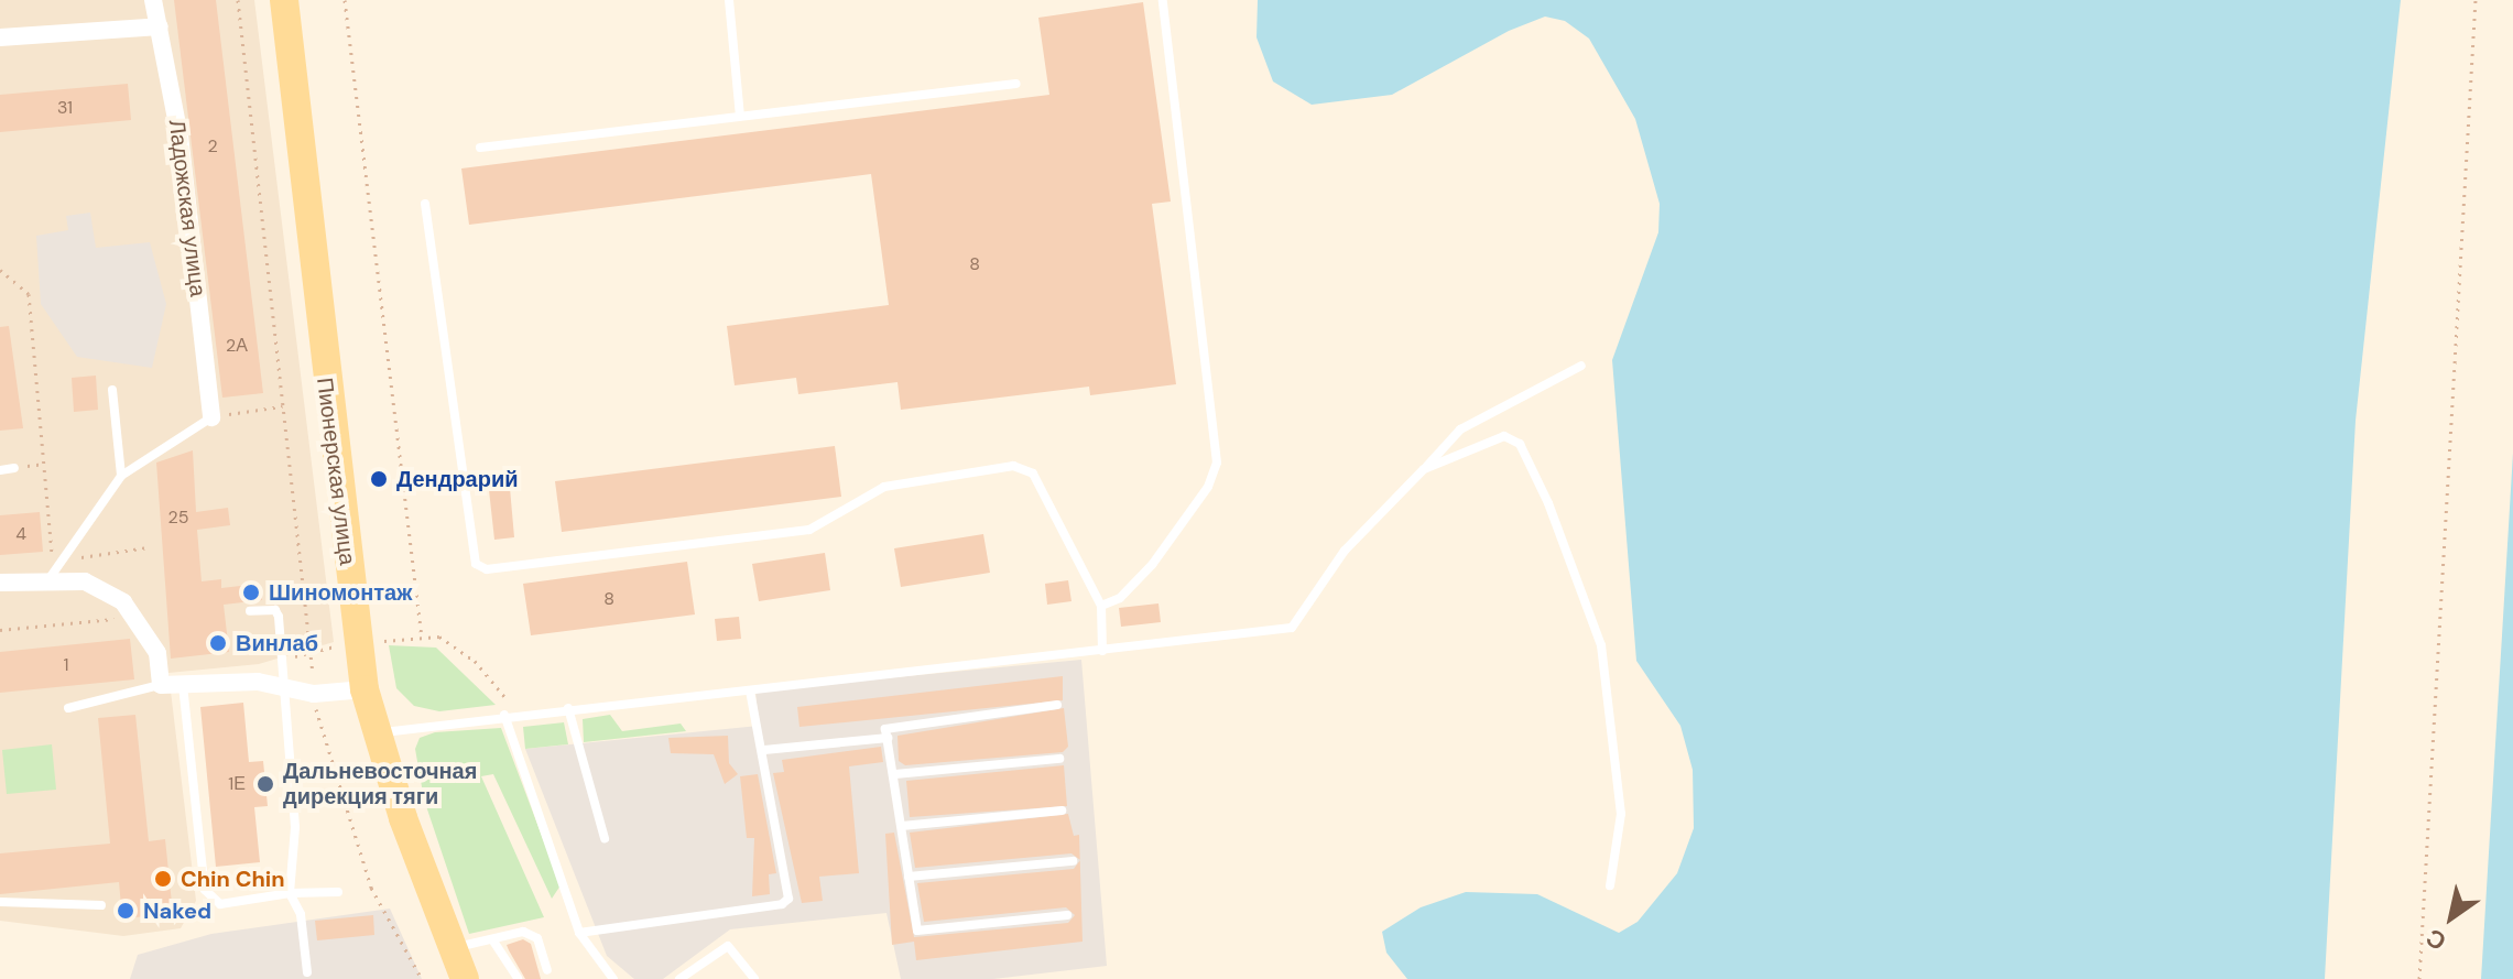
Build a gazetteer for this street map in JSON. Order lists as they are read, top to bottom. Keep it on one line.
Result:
{"streets":{"main road":["Пионерская улица"],"street":["Ладожская улица"]},"places":["Дендрарий","Шиномонтаж","Винлаб","Дальневосточная дирекция тяги","Chin Chin","Naked"],"house_numbers":["31","2","8","2А","25","4","8","1","1Е"],"north":"bottom left"}
